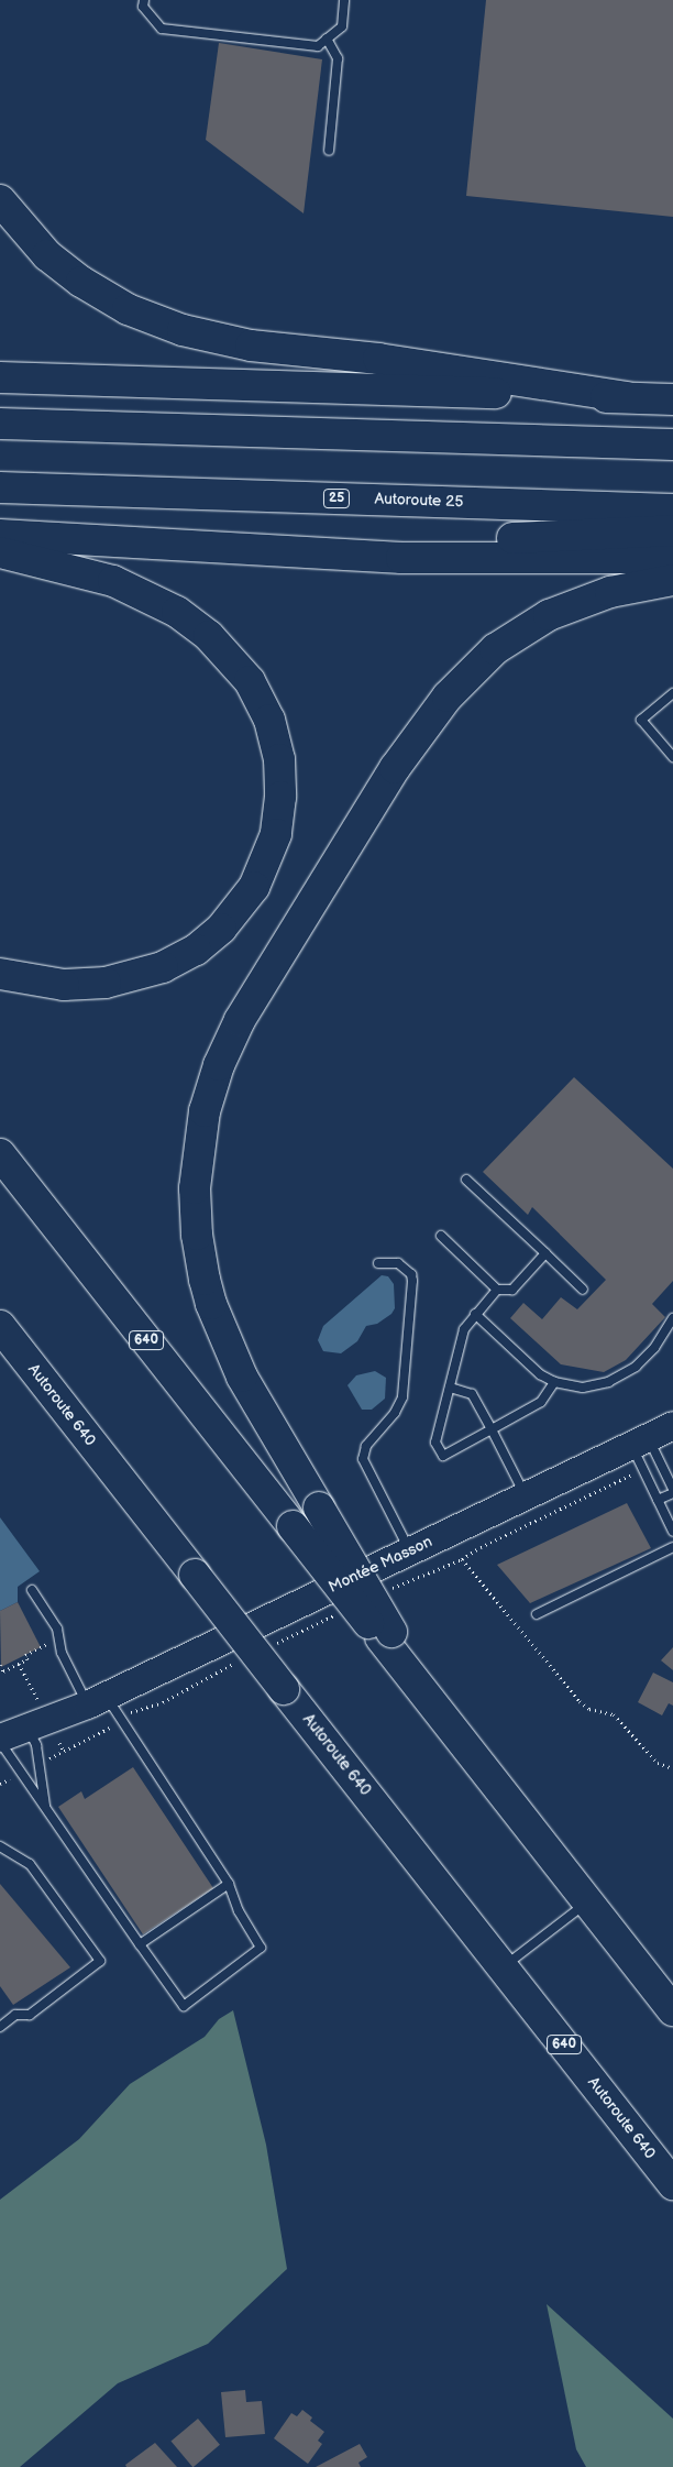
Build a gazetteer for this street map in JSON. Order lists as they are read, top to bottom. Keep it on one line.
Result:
{"streets":{"highway":["25","Autoroute 25","640","Autoroute 640"],"main road":["Montée Masson"]}}
